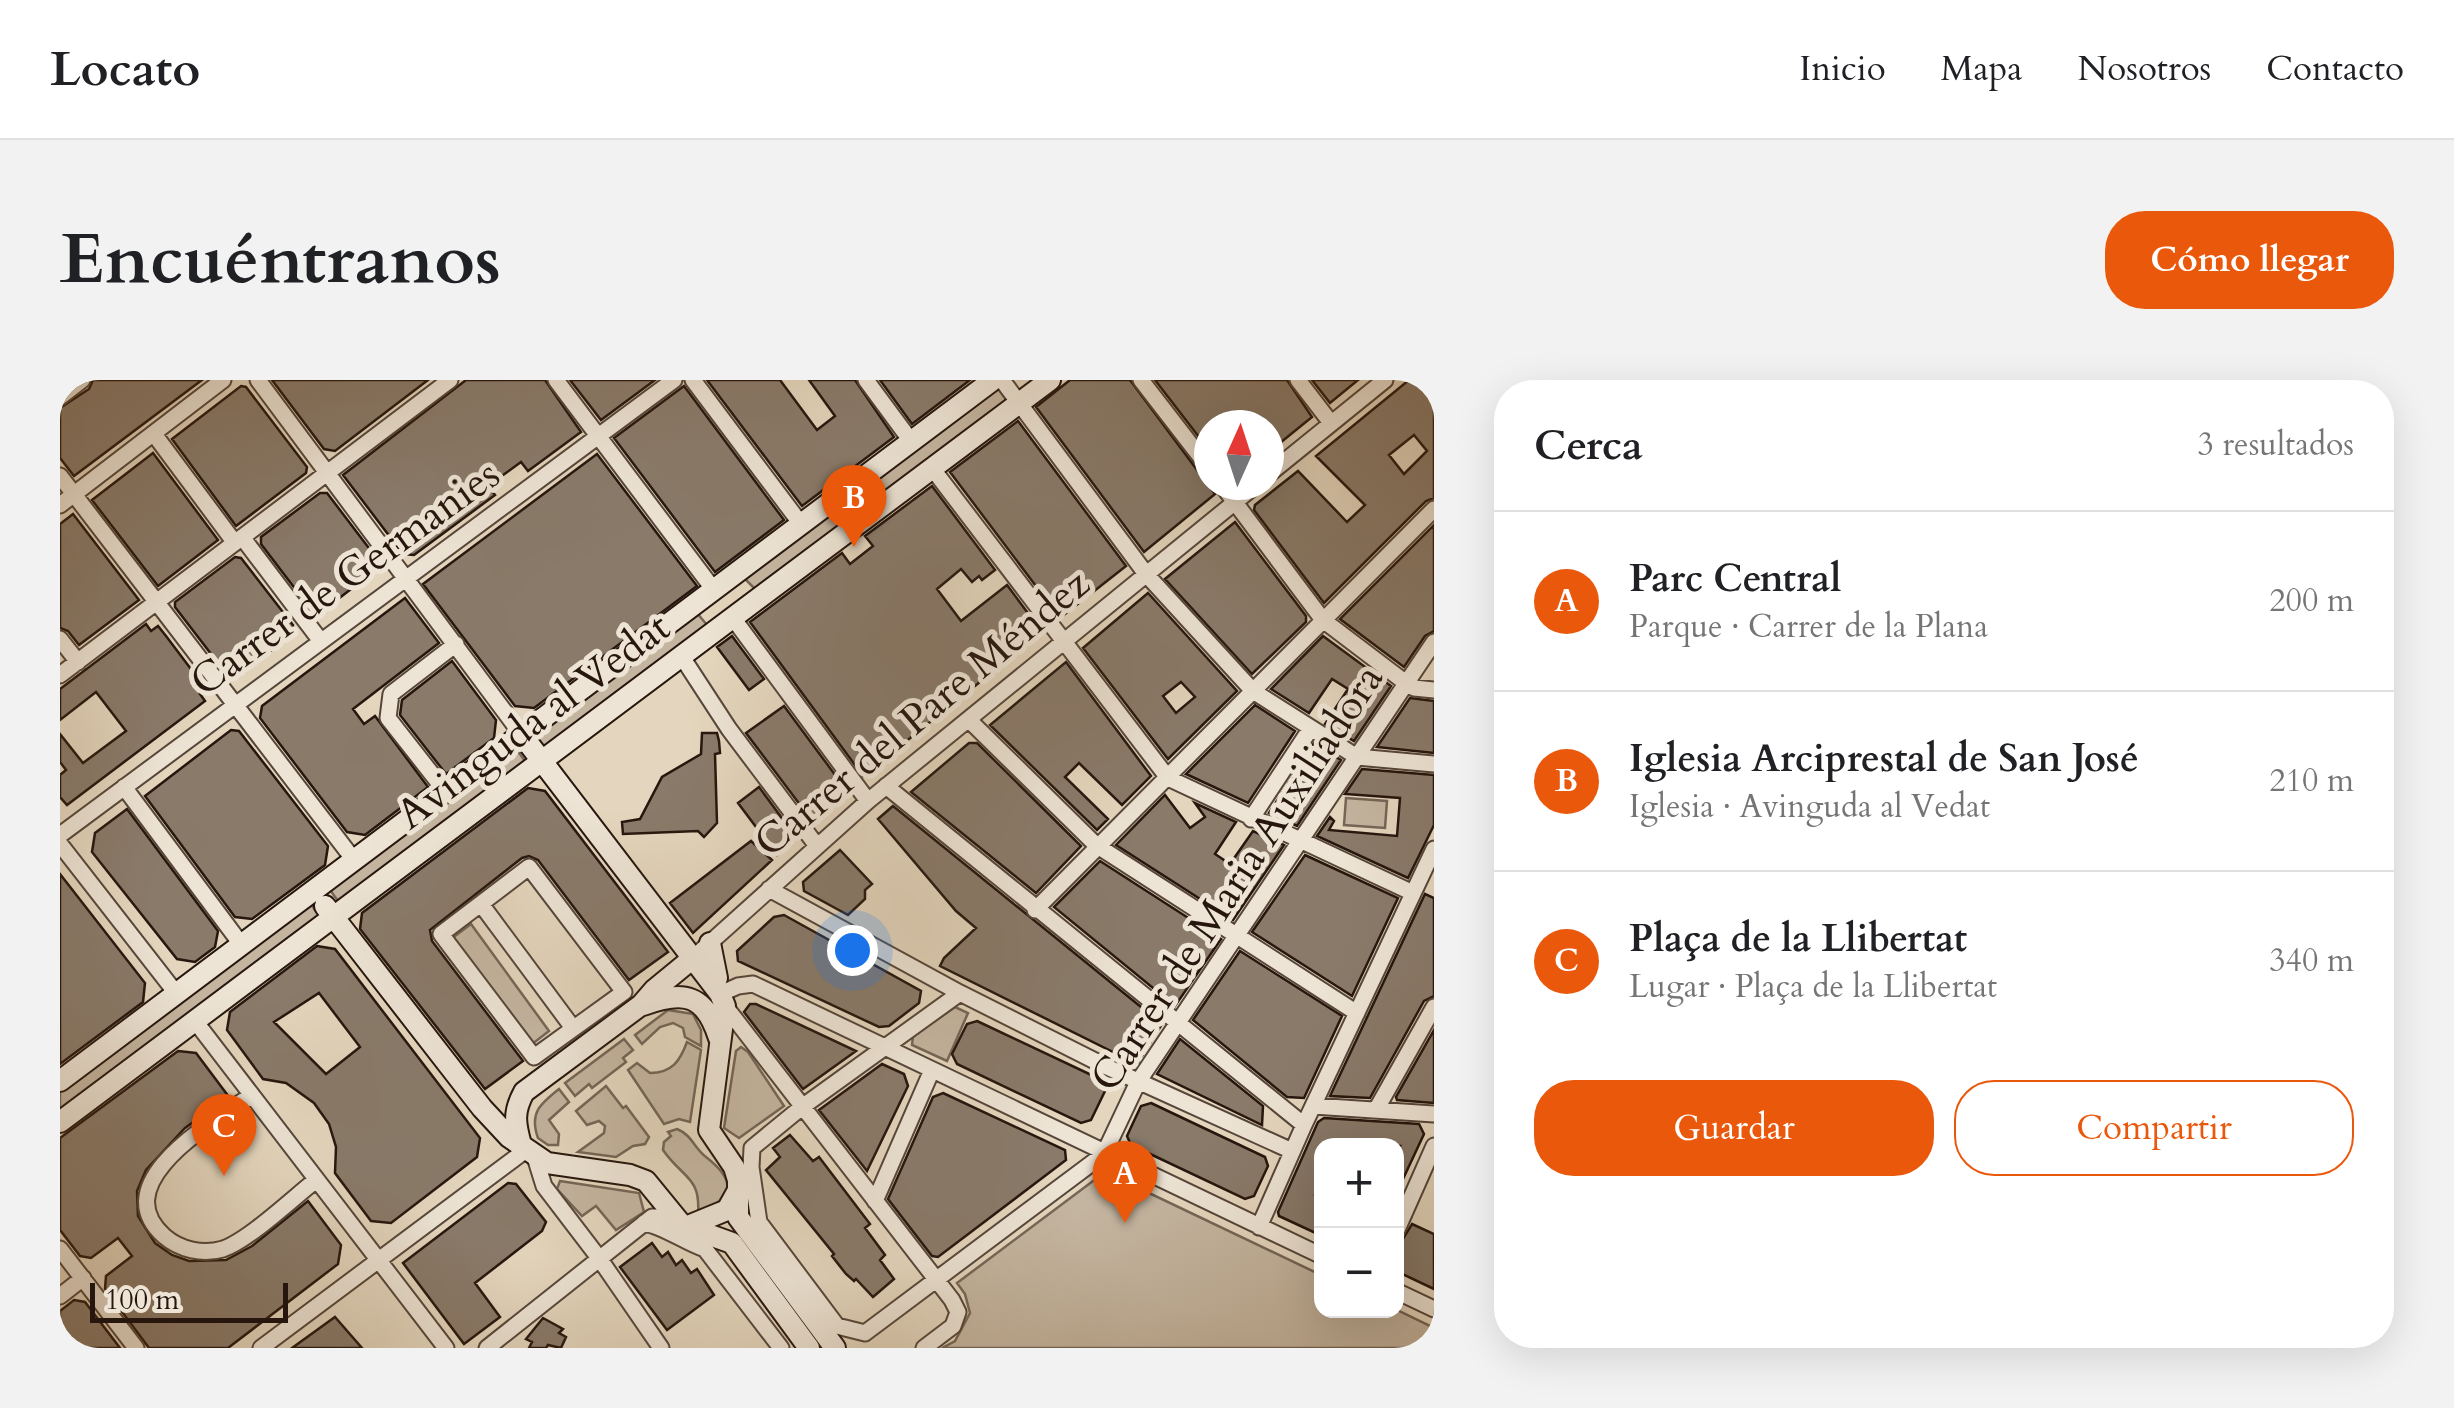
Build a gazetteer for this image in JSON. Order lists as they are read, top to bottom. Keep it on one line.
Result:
{"streets":{"street":["Carrer de Germanies","Carrer del Pare Méndez","Avinguda al Vedat","Carrer de Maria Auxiliadora"]},"scale_bar":"100 m","north":"top","page":{"header":"Locato","nav":["Inicio","Mapa","Nosotros","Contacto"],"buttons":["Cómo llegar",["Guardar","Compartir"]],"title":"Encuéntranos","heading":["Cerca","3 resultados"],"pins":["B","C","A"],"list":[{"mark":"A","name":"Parc Central","note":"Parque · Carrer de la Plana","value":"200 m"},{"mark":"B","name":"Iglesia Arciprestal de San José","note":"Iglesia · Avinguda al Vedat","value":"210 m"},{"mark":"C","name":"Plaça de la Llibertat","note":"Lugar · Plaça de la Llibertat","value":"340 m"}],"map_buttons":["+","−"],"scale":"100 m"}}
